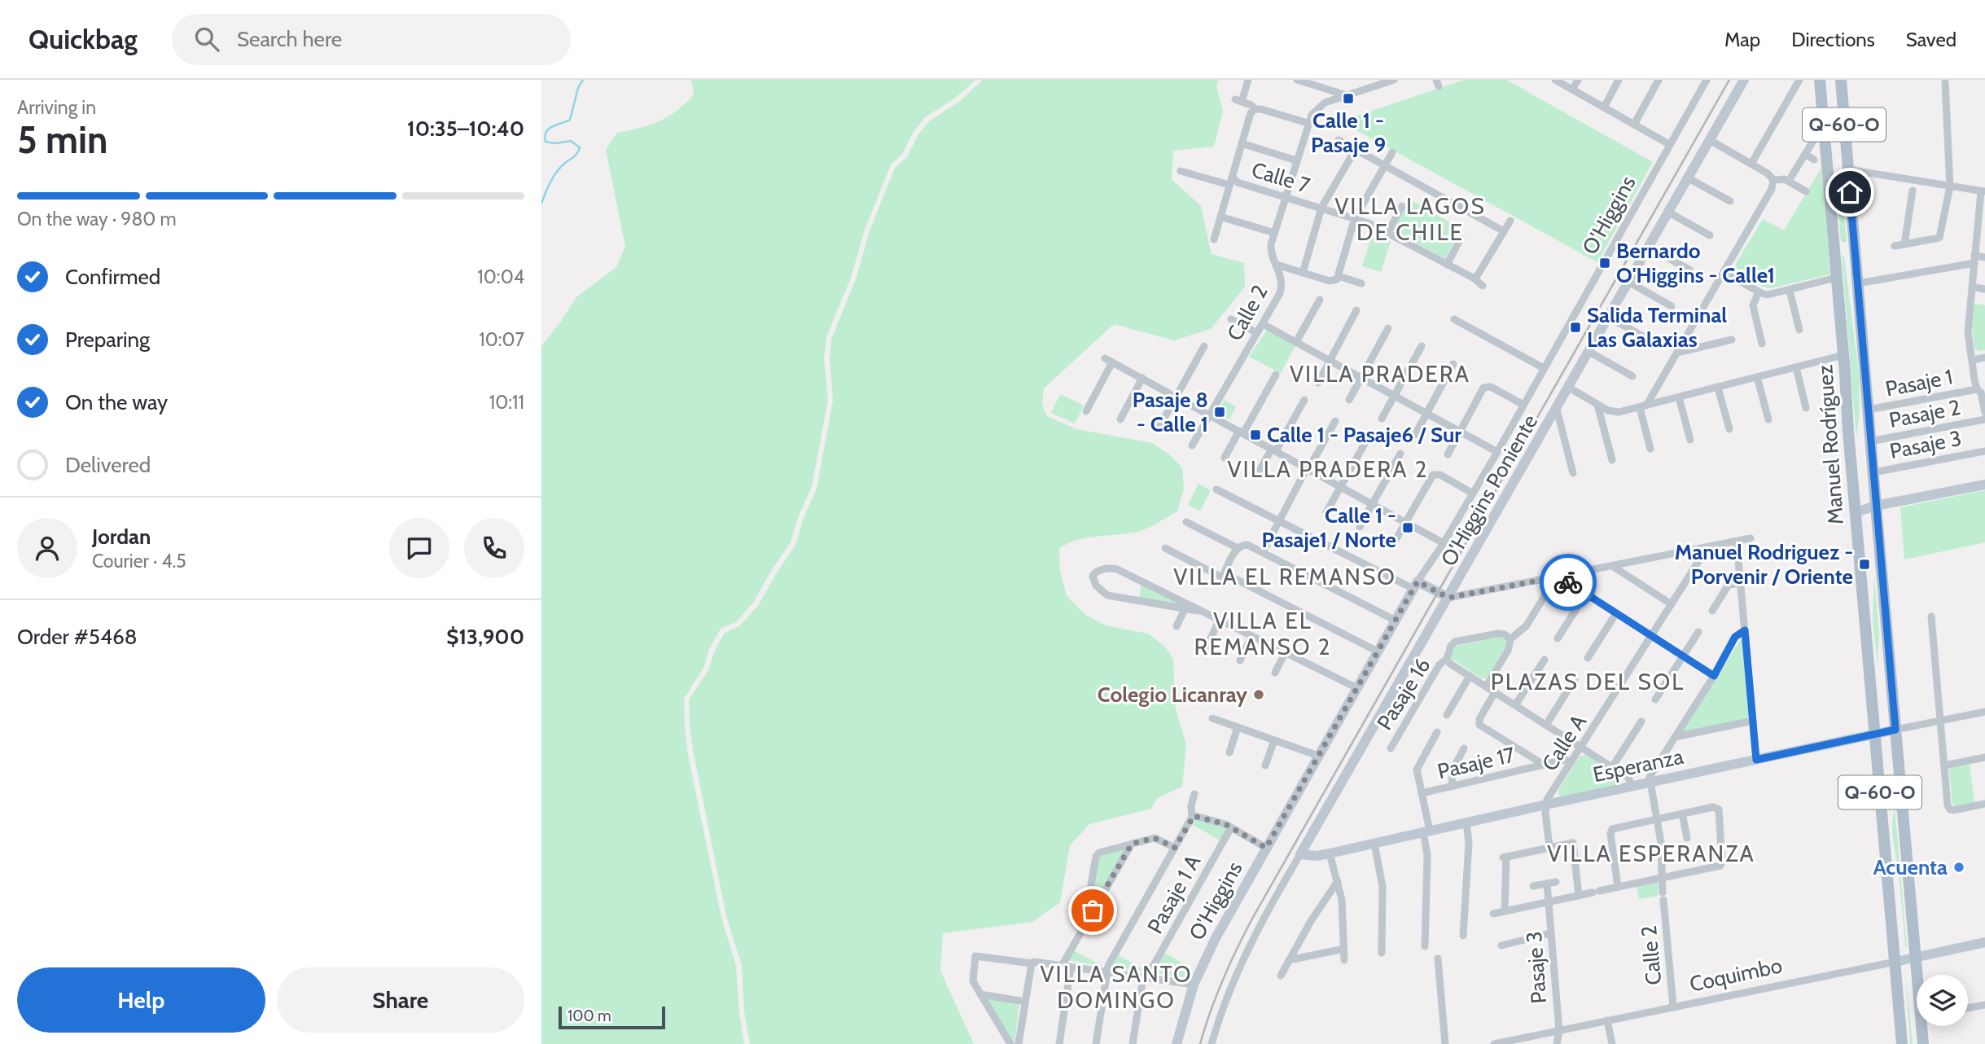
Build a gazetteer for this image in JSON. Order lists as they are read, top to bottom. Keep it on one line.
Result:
{"streets":{"main road":["Q-60-O","Manuel Rodríguez"],"street":["Calle 7","O'Higgins","Calle 2","Pasaje 1","Pasaje 2","Pasaje 3","O'Higgins Poniente","Pasaje 16","Calle A","Pasaje 17","Esperanza","Pasaje 1 A","Coquimbo"]},"crossings":[["Calle 7","Calle 2"],["Calle 2","Pasaje 3"],["Calle 2","Esperanza"],["Calle 2","Coquimbo"],["Pasaje 1","Manuel Rodríguez"],["Pasaje 2","Manuel Rodríguez"],["Manuel Rodríguez","Pasaje 3"],["Manuel Rodríguez","Esperanza"],["Manuel Rodríguez","Coquimbo"],["Pasaje 3","Coquimbo"],["O'Higgins Poniente","Esperanza"],["Calle A","Pasaje 17"],["Calle A","Esperanza"]],"districts":["VILLA LAGOS DE CHILE","VILLA PRADERA","VILLA PRADERA 2","VILLA EL REMANSO","VILLA EL REMANSO 2","PLAZAS DEL SOL","VILLA ESPERANZA","VILLA SANTO DOMINGO"],"places":{"transit":["Calle 1 - Pasaje 9","Bernardo O'Higgins - Calle1","Salida Terminal Las Galaxias","Pasaje 8 - Calle 1","Calle 1 - Pasaje6 / Sur","Calle 1 - Pasaje1 / Norte","Manuel Rodriguez - Porvenir / Oriente"],"other":["Colegio Licanray","Acuenta"]},"scale_bar":"100 m","page":{"header":"Quickbag","search":"Search here","nav":["Map","Directions","Saved"],"heading":["5 min","Arriving in","10:35–10:40"],"panel":["Jordan","Courier · 4.5","Order #5468","$13,900"],"bar":"On the way · 980 m","list":[["Confirmed","10:04"],["Preparing","10:07"],["On the way","10:11"],"Delivered"],"buttons":["Help","Share"],"scale":"100 m"}}
